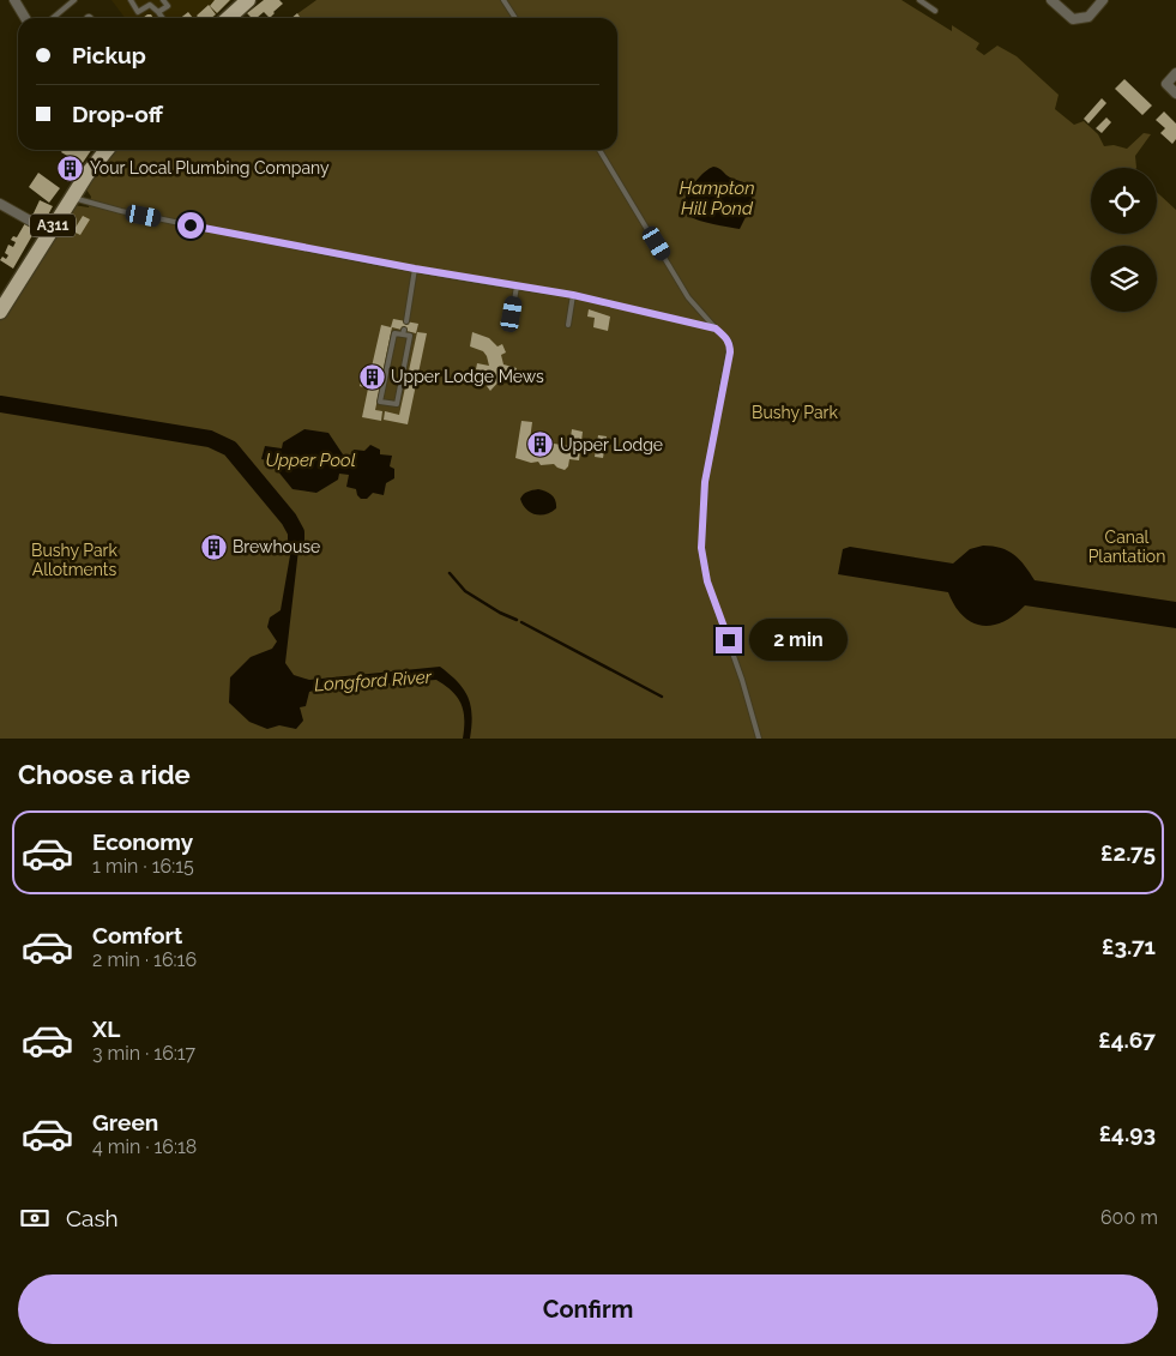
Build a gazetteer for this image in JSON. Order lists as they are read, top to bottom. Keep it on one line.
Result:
{"streets":{"main road":["A311"]},"water":["Hampton Hill Pond","Upper Pool","Longford River"],"parks":["Bushy Park","Canal Plantation","Bushy Park Allotments"],"places":{"building":["Your Local Plumbing Company","Upper Lodge Mews","Upper Lodge","Brewhouse"]},"page":{"banner":["Pickup","Drop-off"],"bubble":"2 min","heading":"Choose a ride","list":[{"name":"Economy","note":"1 min · 16:15","value":"£2.75"},{"name":"Comfort","note":"2 min · 16:16","value":"£3.71"},{"name":"XL","note":"3 min · 16:17","value":"£4.67"},{"name":"Green","note":"4 min · 16:18","value":"£4.93"}],"pay":["Cash","600 m"],"buttons":"Confirm"}}
